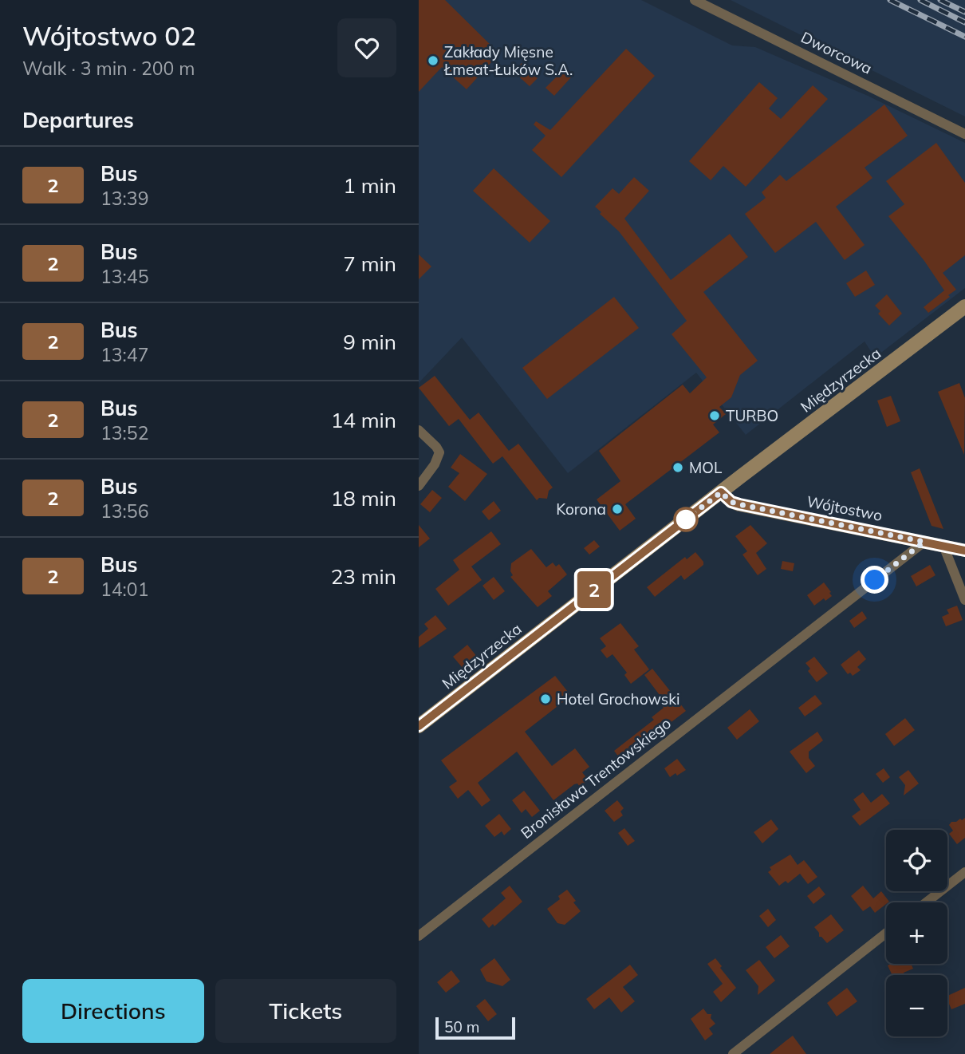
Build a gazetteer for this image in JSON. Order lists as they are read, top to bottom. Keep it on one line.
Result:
{"streets":{"main road":["Międzyrzecka"],"street":["Dworcowa","Wójtostwo","Bronisława Trentowskiego"]},"crossings":[["Międzyrzecka","Wójtostwo"],["Wójtostwo","Bronisława Trentowskiego"]],"places":["Zakłady Mięsne Łmeat-Łuków S.A.","TURBO","MOL","Korona","Hotel Grochowski"],"lines":["bus line 2"],"scale_bar":"50 m","page":{"heading":[["Wójtostwo 02","Walk · 3 min · 200 m"],"Departures"],"on_map":"2","list":[{"mark":"2","name":"Bus","note":"13:39","value":"1 min"},{"mark":"2","name":"Bus","note":"13:45","value":"7 min"},{"mark":"2","name":"Bus","note":"13:47","value":"9 min"},{"mark":"2","name":"Bus","note":"13:52","value":"14 min"},{"mark":"2","name":"Bus","note":"13:56","value":"18 min"},{"mark":"2","name":"Bus","note":"14:01","value":"23 min"}],"map_buttons":["+","−"],"buttons":["Directions","Tickets"],"scale":"50 m"}}
